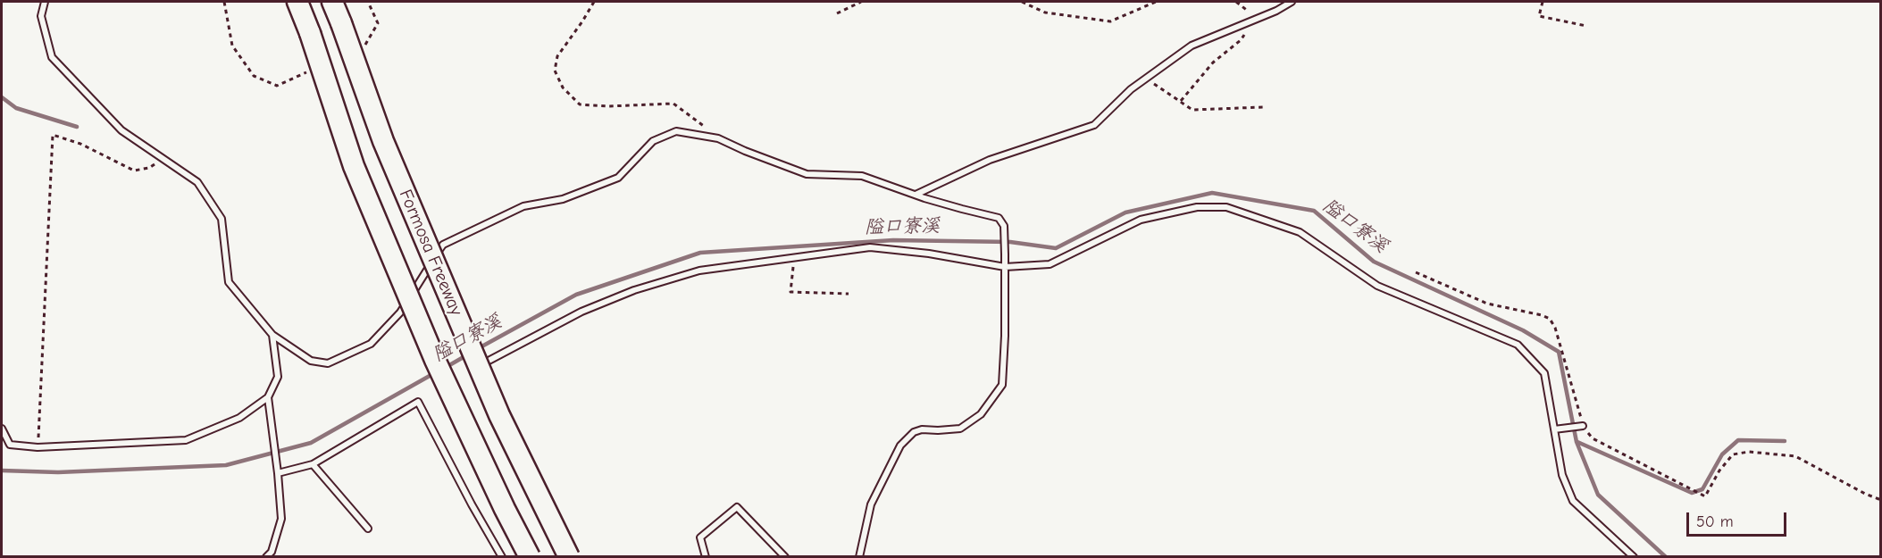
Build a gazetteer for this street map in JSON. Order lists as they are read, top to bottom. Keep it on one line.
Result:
{"streets":{"highway":["Formosa Freeway"]},"water":["隘口寮溪"],"scale_bar":"50 m"}
